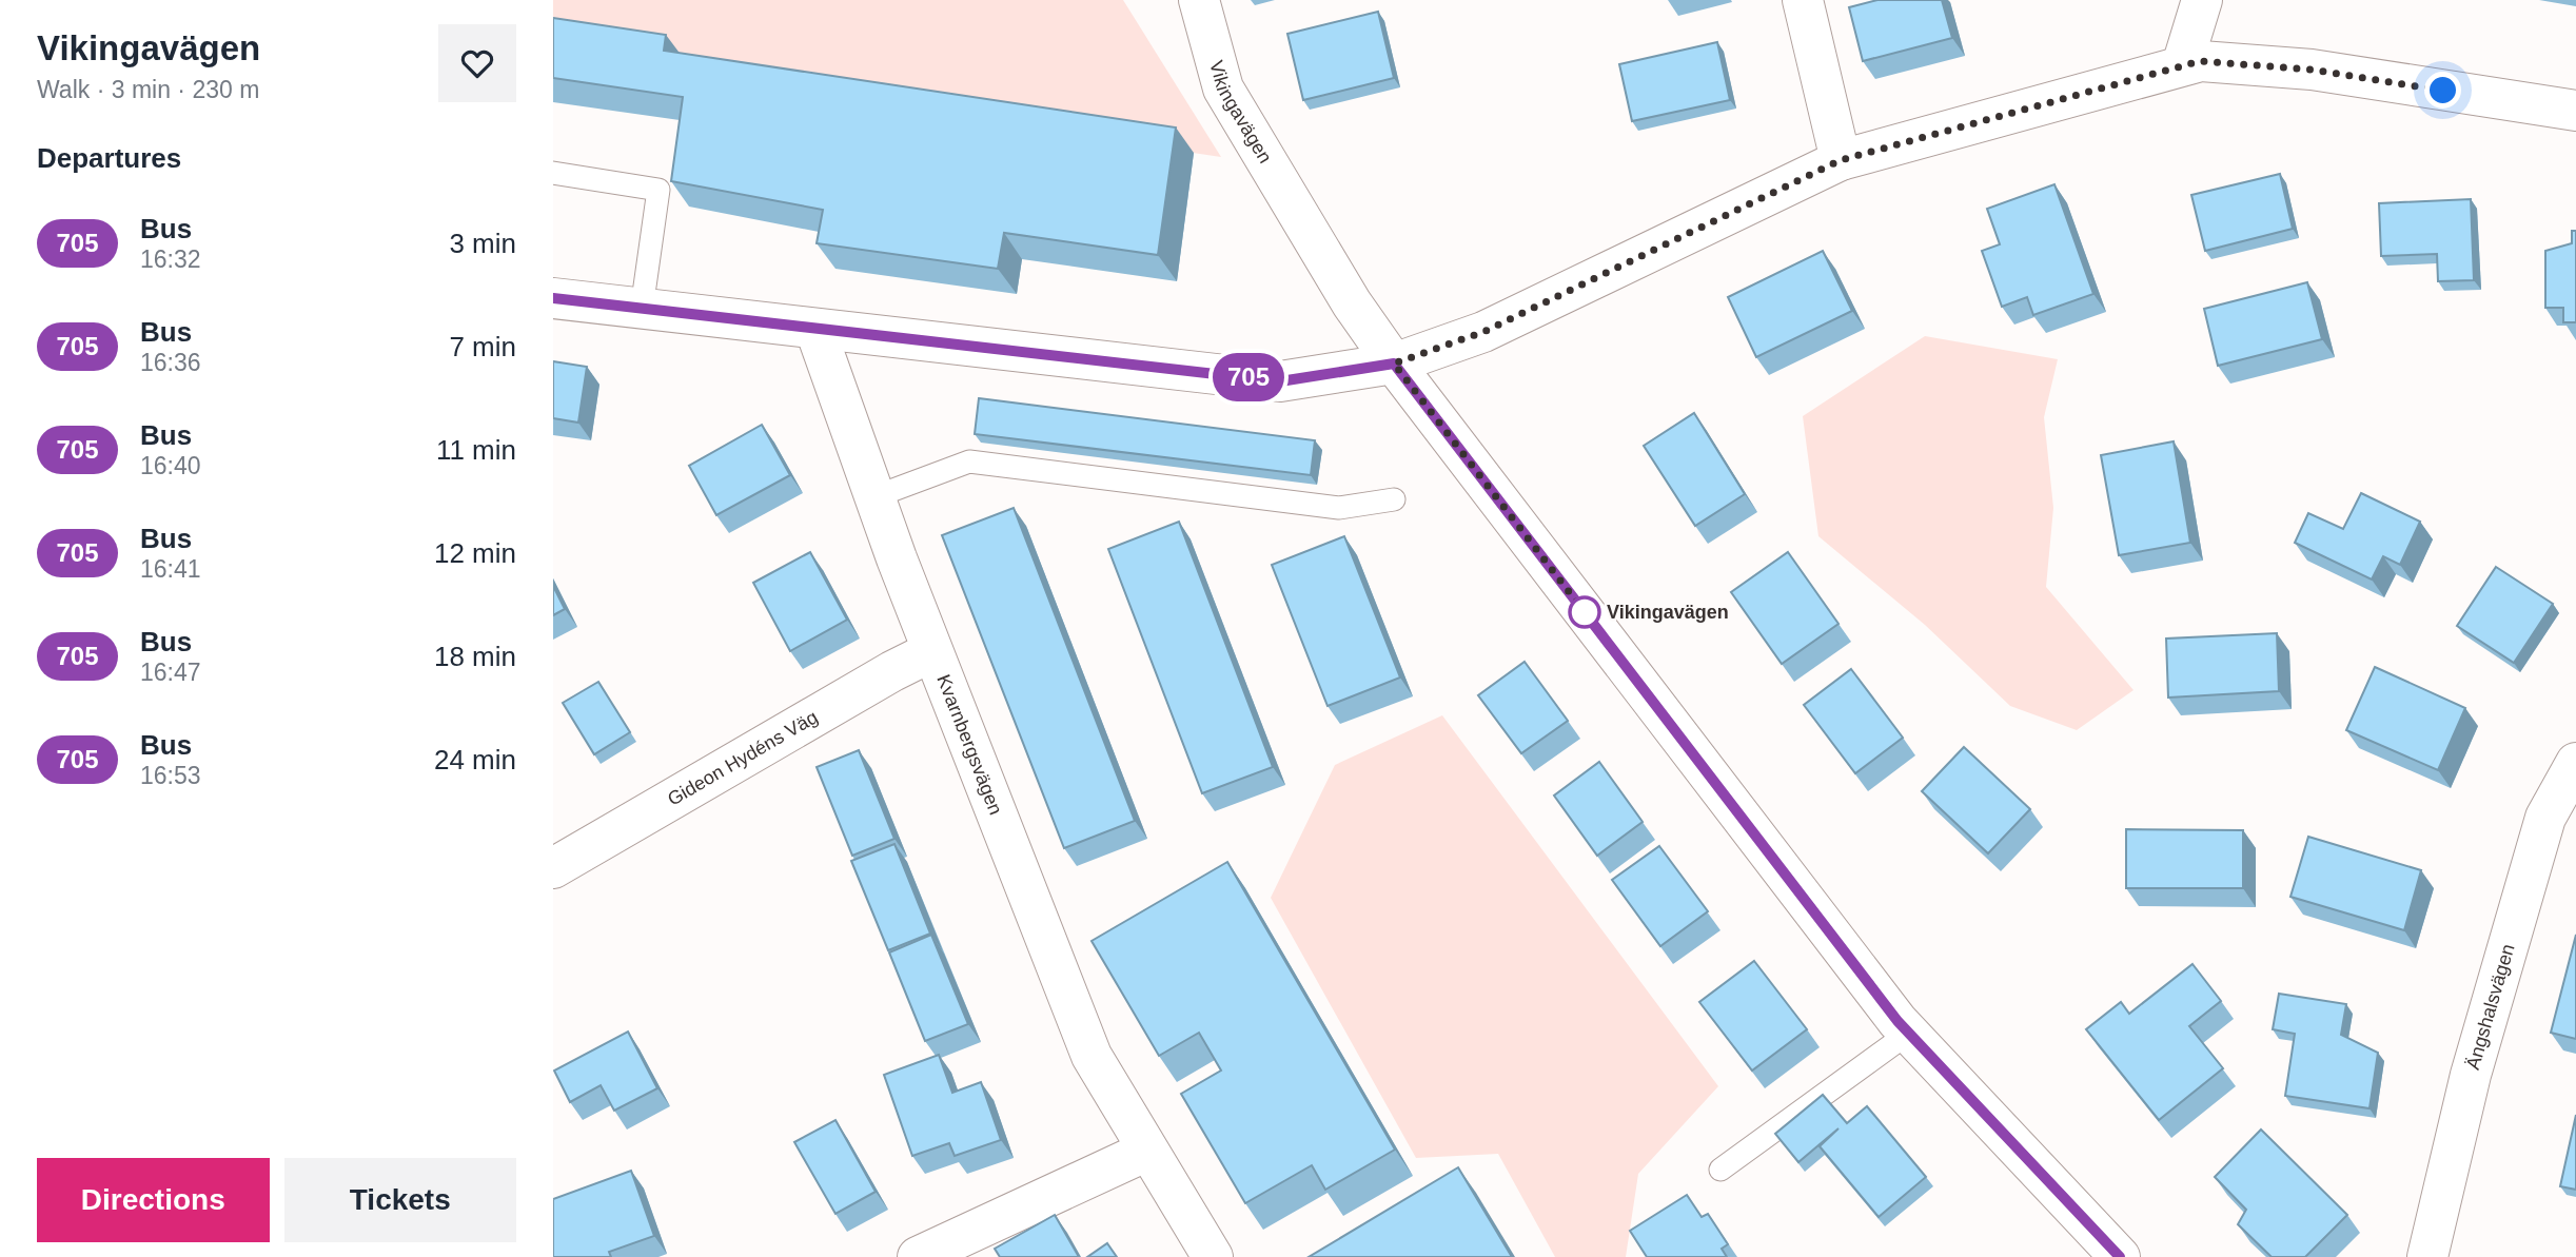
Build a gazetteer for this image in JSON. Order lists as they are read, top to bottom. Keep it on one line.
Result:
{"streets":{"street":["Vikingavägen","Kvarnbergsvägen","Gideon Hydéns Väg","Ängshalsvägen"]},"crossings":[["Kvarnbergsvägen","Gideon Hydéns Väg"]],"places":["Vikingavägen"],"lines":["bus line 705"],"page":{"heading":[["Vikingavägen","Walk · 3 min · 230 m"],"Departures"],"on_map":"705","list":[{"mark":"705","name":"Bus","note":"16:32","value":"3 min"},{"mark":"705","name":"Bus","note":"16:36","value":"7 min"},{"mark":"705","name":"Bus","note":"16:40","value":"11 min"},{"mark":"705","name":"Bus","note":"16:41","value":"12 min"},{"mark":"705","name":"Bus","note":"16:47","value":"18 min"},{"mark":"705","name":"Bus","note":"16:53","value":"24 min"}],"buttons":["Directions","Tickets"]}}
